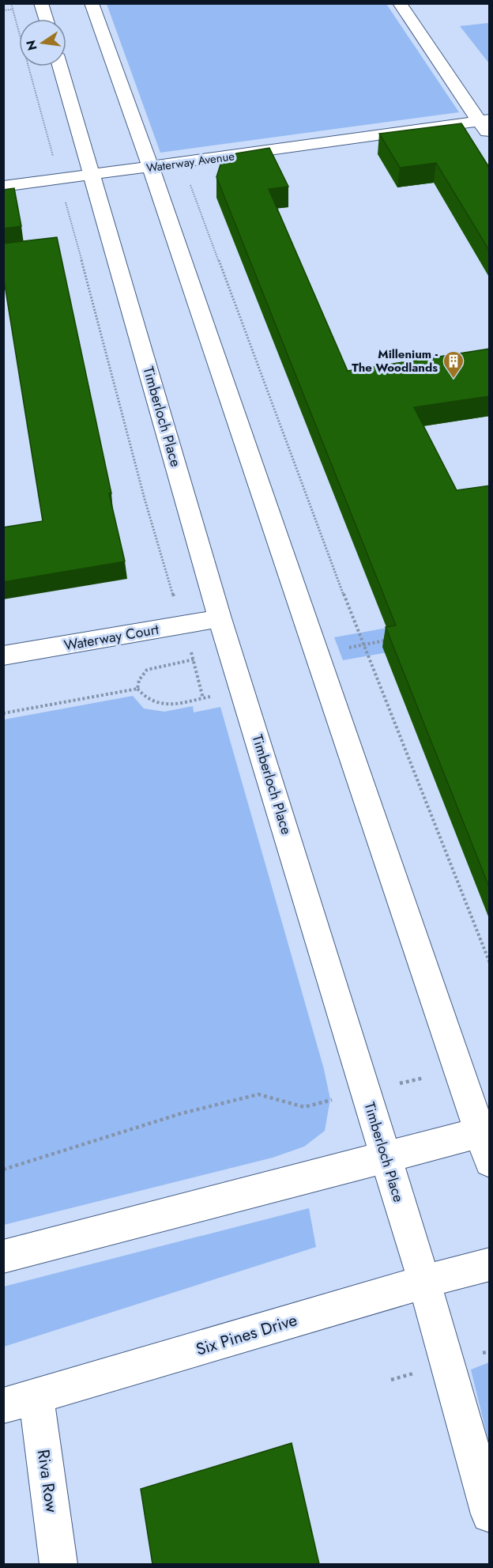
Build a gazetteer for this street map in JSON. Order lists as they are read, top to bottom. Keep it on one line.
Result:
{"streets":{"street":["Waterway Avenue","Timberloch Place","Waterway Court","Six Pines Drive","Riva Row"]},"crossings":[["Waterway Avenue","Timberloch Place"],["Timberloch Place","Waterway Court"],["Timberloch Place","Six Pines Drive"],["Six Pines Drive","Riva Row"]],"places":{"building":["Millenium - The Woodlands"]},"north":"left"}
